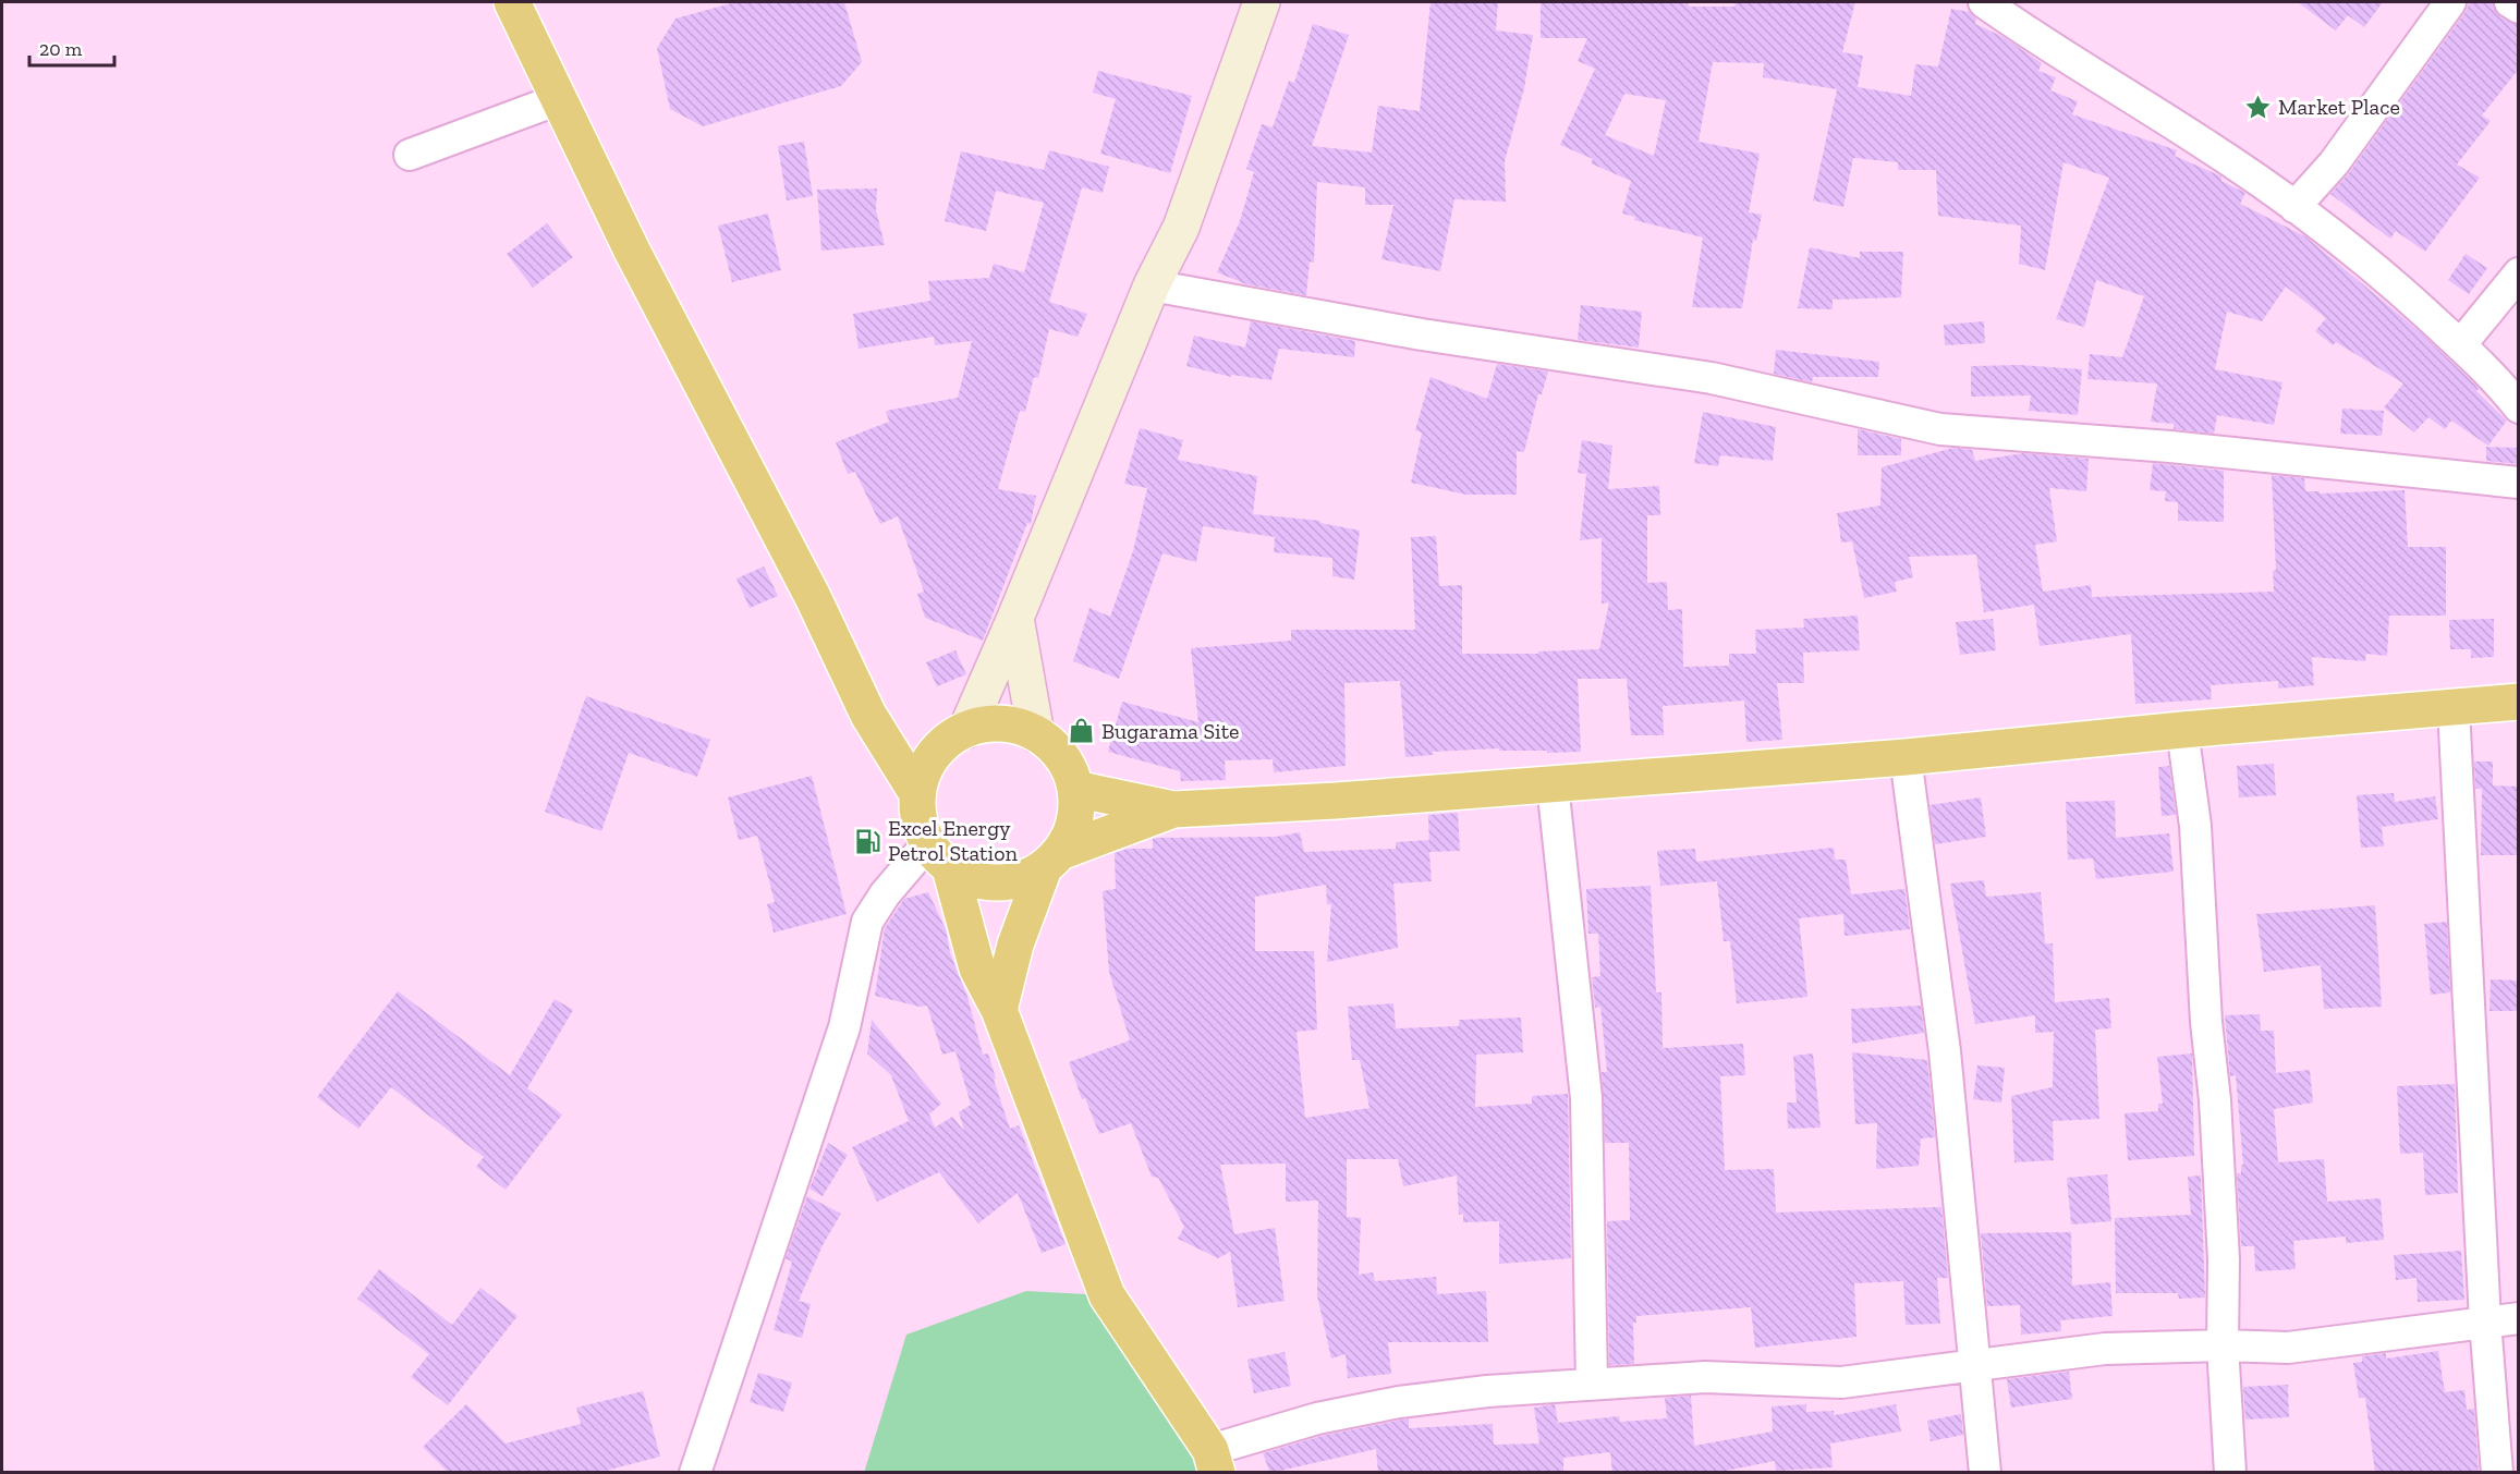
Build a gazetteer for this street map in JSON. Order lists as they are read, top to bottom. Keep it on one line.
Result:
{"places":{"place":["Market Place"],"shop":["Bugarama Site"],"fuel station":["Excel Energy Petrol Station"]},"scale_bar":"20 m"}
